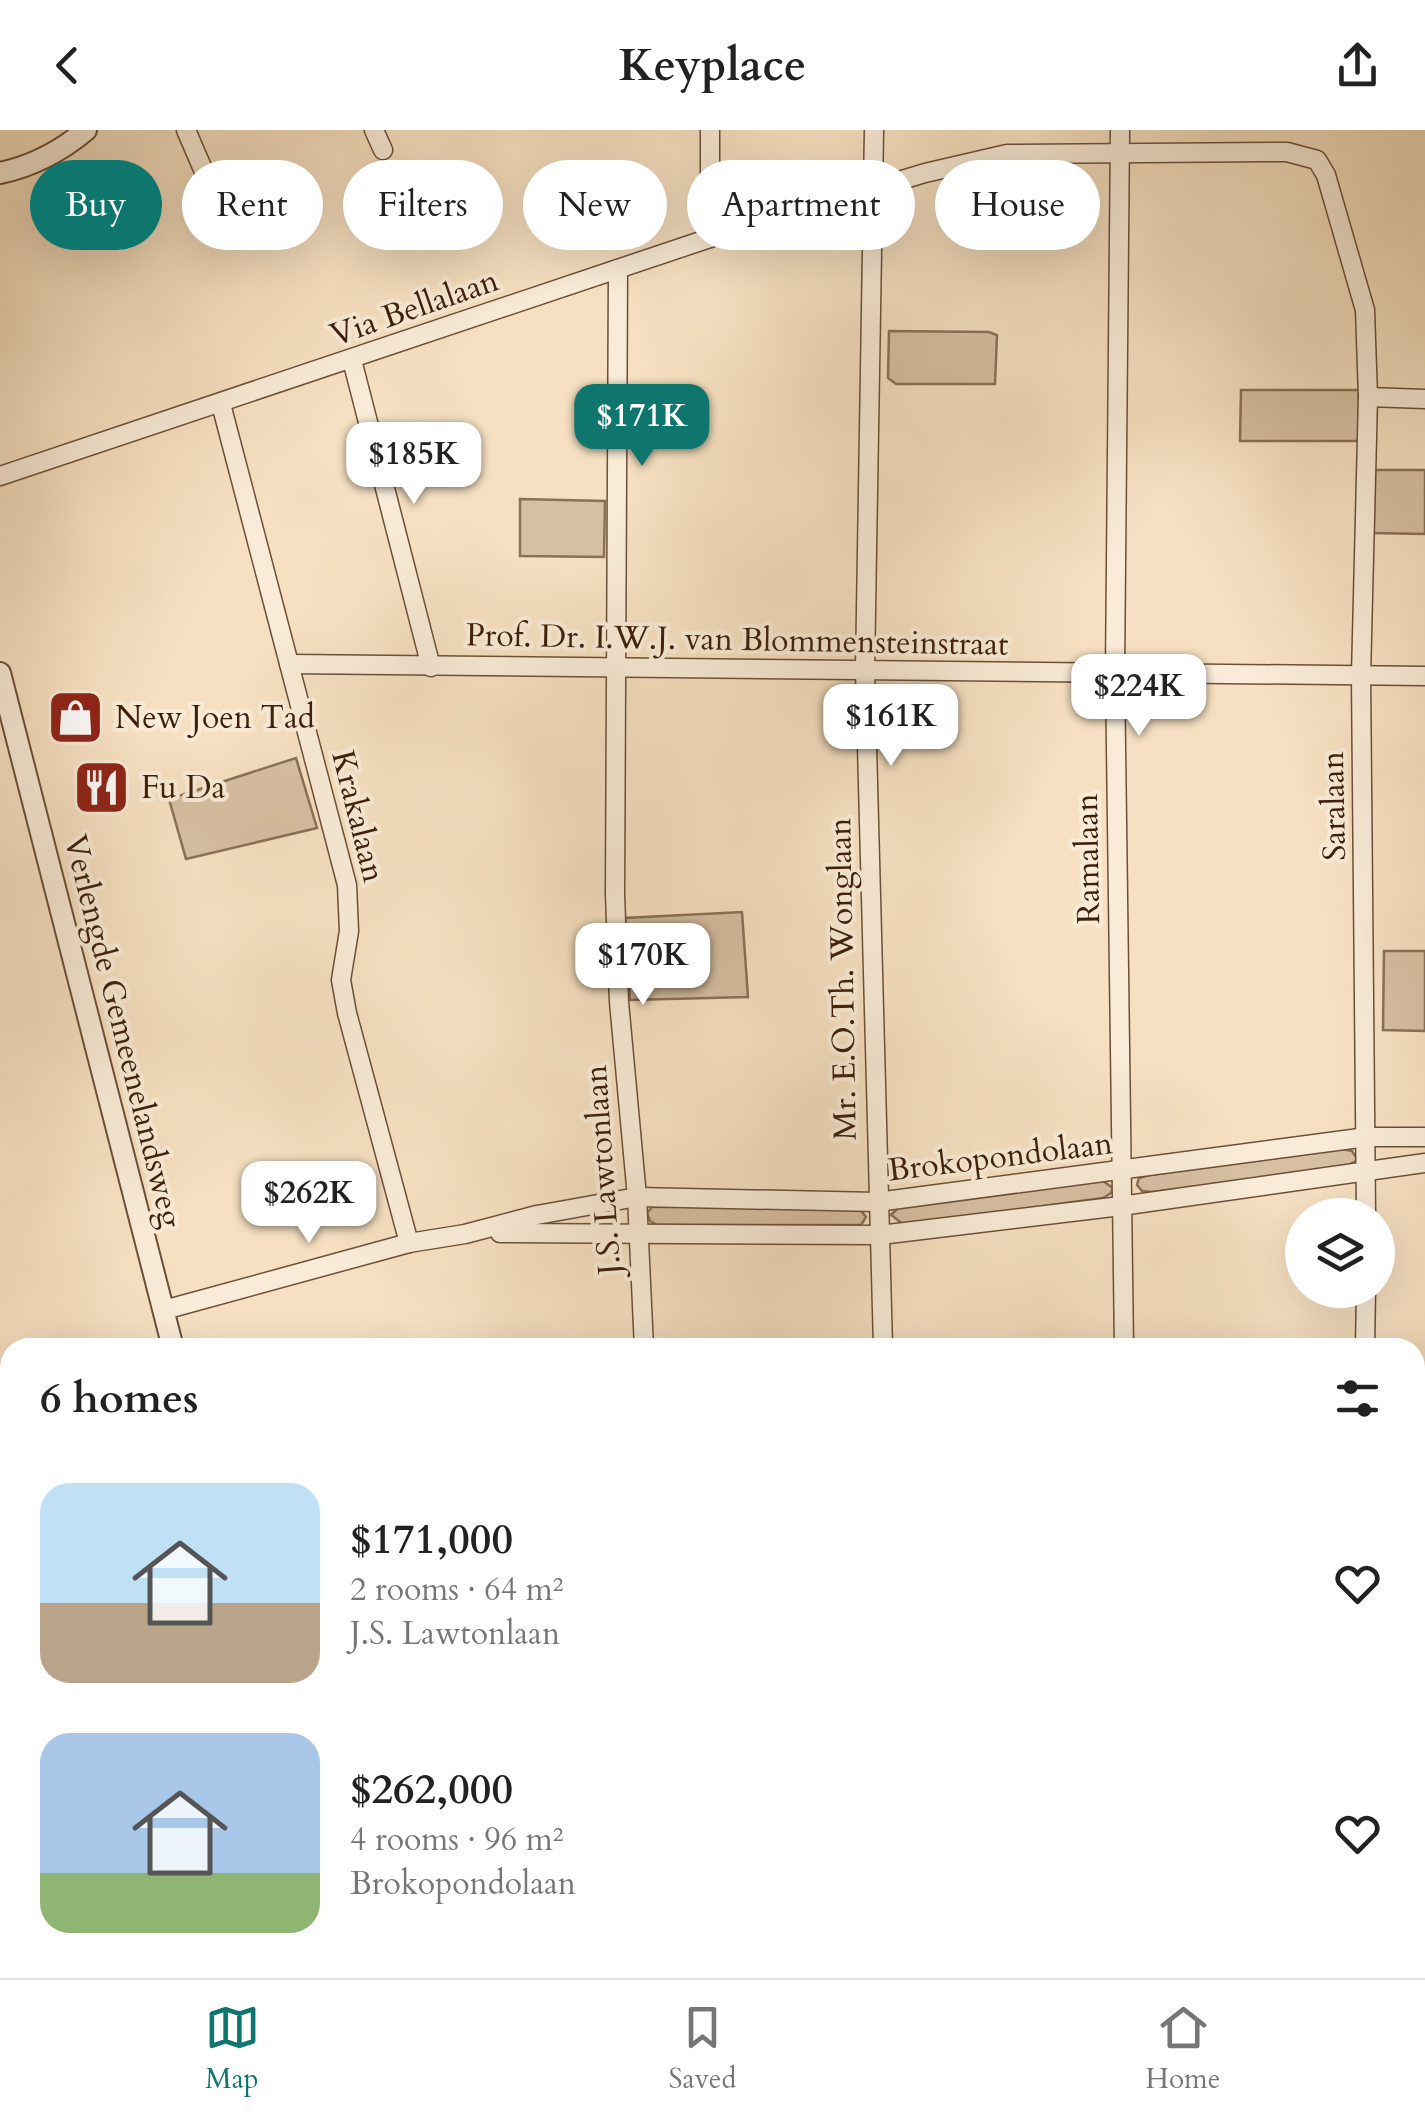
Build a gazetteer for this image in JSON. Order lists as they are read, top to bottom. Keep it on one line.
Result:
{"streets":{"street":["Via Bellalaan","Prof. Dr. I.W.J. van Blommensteinstraat","Saralaan","Krakalaan","Ramalaan","Mr. E.O.Th. Wonglaan","Verlengde Gemeenelandsweg","Brokopondolaan","J.S. Lawtonlaan"]},"crossings":[["Via Bellalaan","Saralaan"],["Via Bellalaan","Krakalaan"],["Via Bellalaan","Ramalaan"],["Via Bellalaan","J.S. Lawtonlaan"],["Prof. Dr. I.W.J. van Blommensteinstraat","Saralaan"],["Prof. Dr. I.W.J. van Blommensteinstraat","Krakalaan"],["Prof. Dr. I.W.J. van Blommensteinstraat","Ramalaan"],["Prof. Dr. I.W.J. van Blommensteinstraat","Mr. E.O.Th. Wonglaan"],["Prof. Dr. I.W.J. van Blommensteinstraat","J.S. Lawtonlaan"],["Saralaan","Brokopondolaan"],["Krakalaan","Brokopondolaan"],["Ramalaan","Brokopondolaan"],["Mr. E.O.Th. Wonglaan","Brokopondolaan"],["Verlengde Gemeenelandsweg","Brokopondolaan"],["Brokopondolaan","J.S. Lawtonlaan"]],"places":{"shop":["New Joen Tad"],"restaurant":["Fu Da"]},"page":{"header":"Keyplace","chip":["Buy","Rent","Filters","New","Apartment","House"],"price":["$171K","$185K","$224K","$161K","$170K","$262K"],"heading":"6 homes","list":[{"name":"$171,000","note":"2 rooms · 64 m² · J.S. Lawtonlaan"},{"name":"$262,000","note":"4 rooms · 96 m² · Brokopondolaan"}],"tabs":["Map","Saved","Home"]}}
